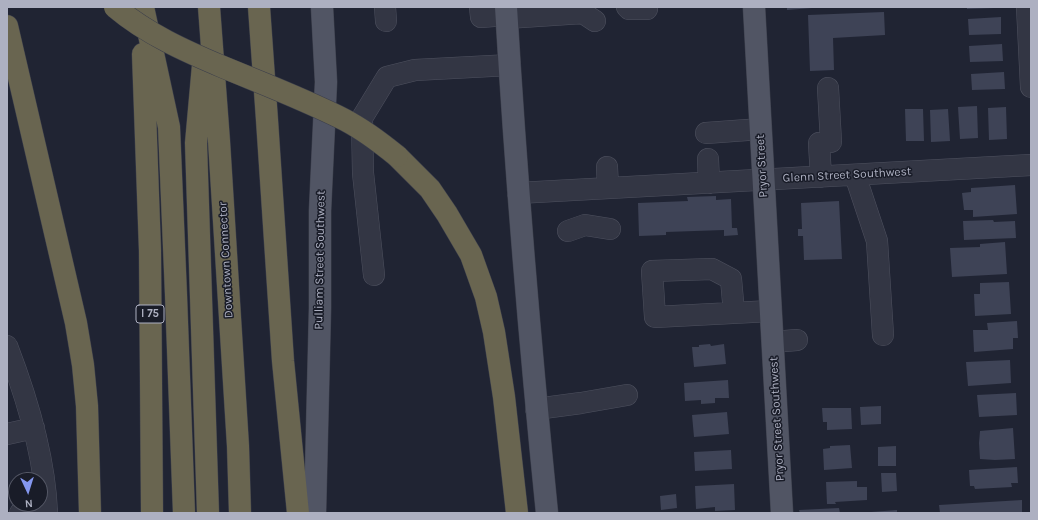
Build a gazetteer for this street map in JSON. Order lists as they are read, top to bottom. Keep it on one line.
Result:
{"streets":{"highway":["Downtown Connector","I 75"],"main road":["Pryor Street","Pulliam Street Southwest","Pryor Street Southwest"],"street":["Glenn Street Southwest"]},"crossings":[["Pryor Street","Glenn Street Southwest"],["Pryor Street","Pryor Street Southwest"]],"north":"bottom"}
